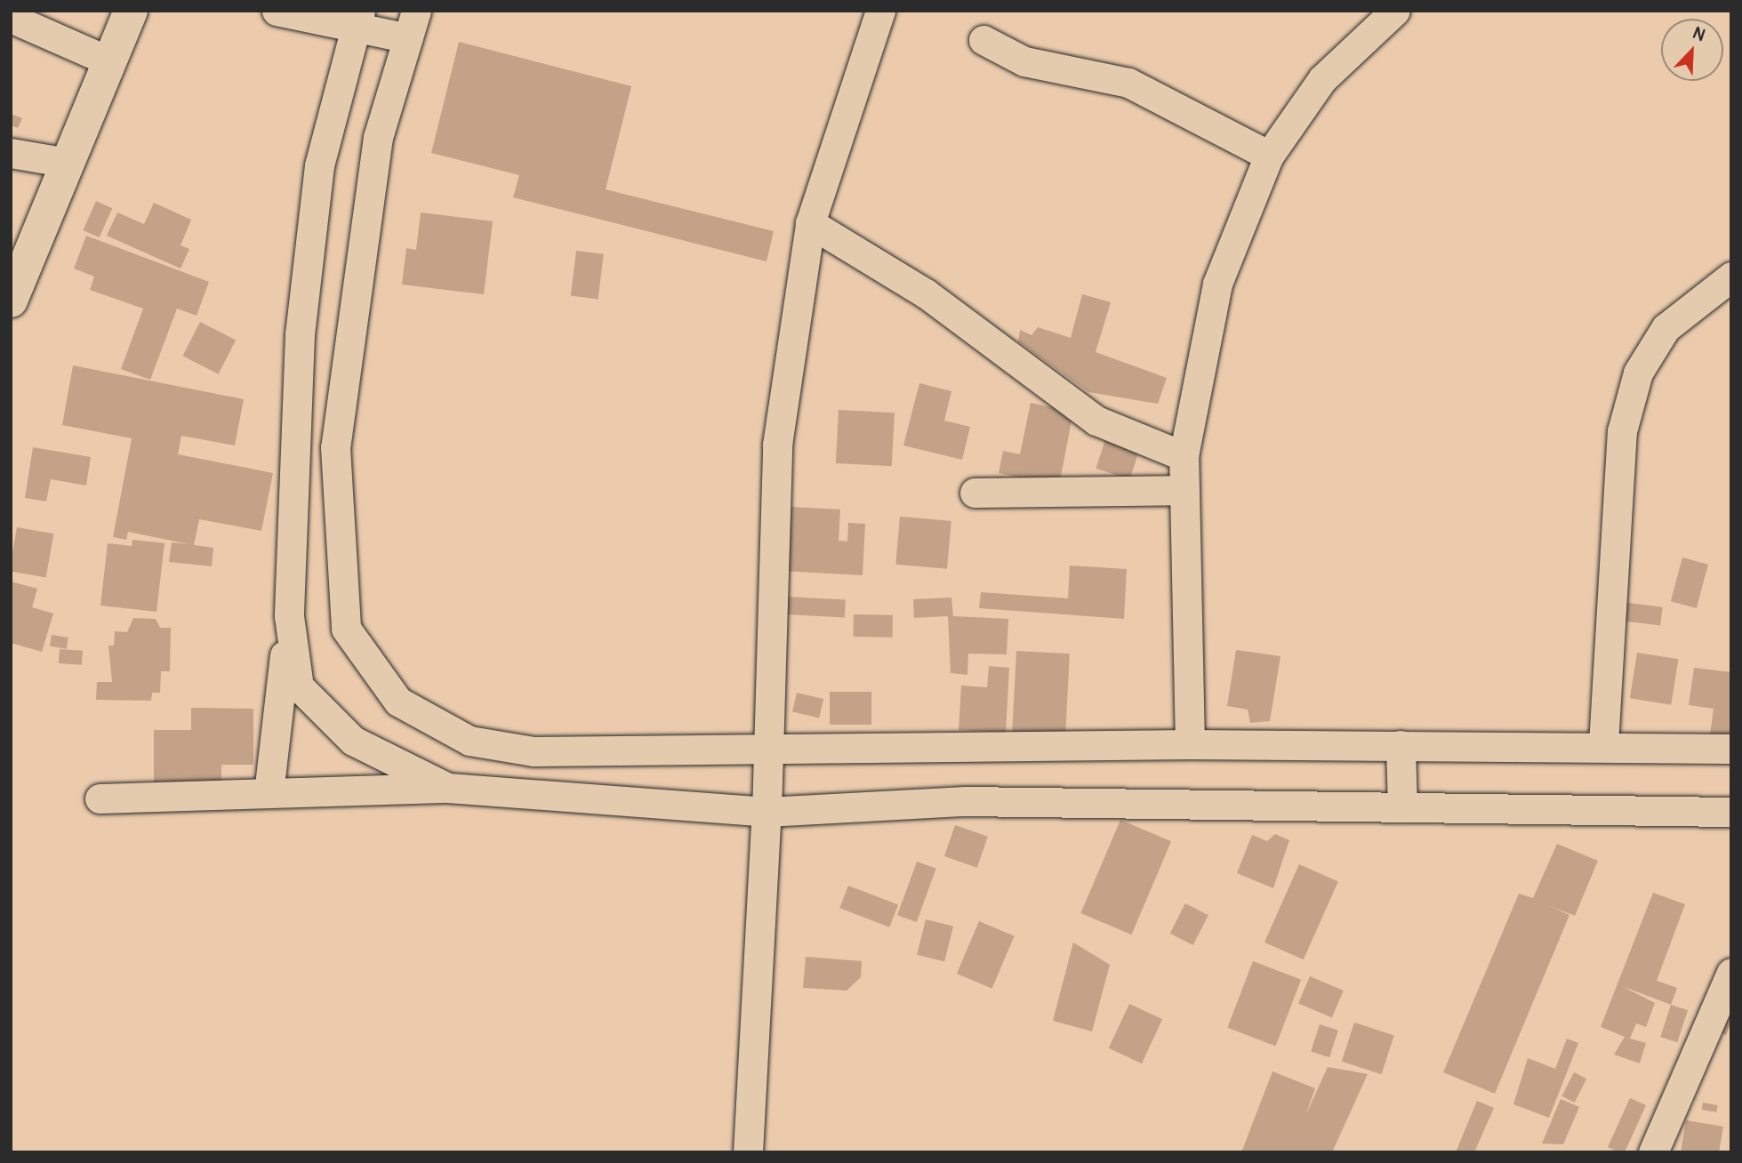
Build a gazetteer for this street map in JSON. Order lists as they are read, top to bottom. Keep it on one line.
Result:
{"north":"top right"}
